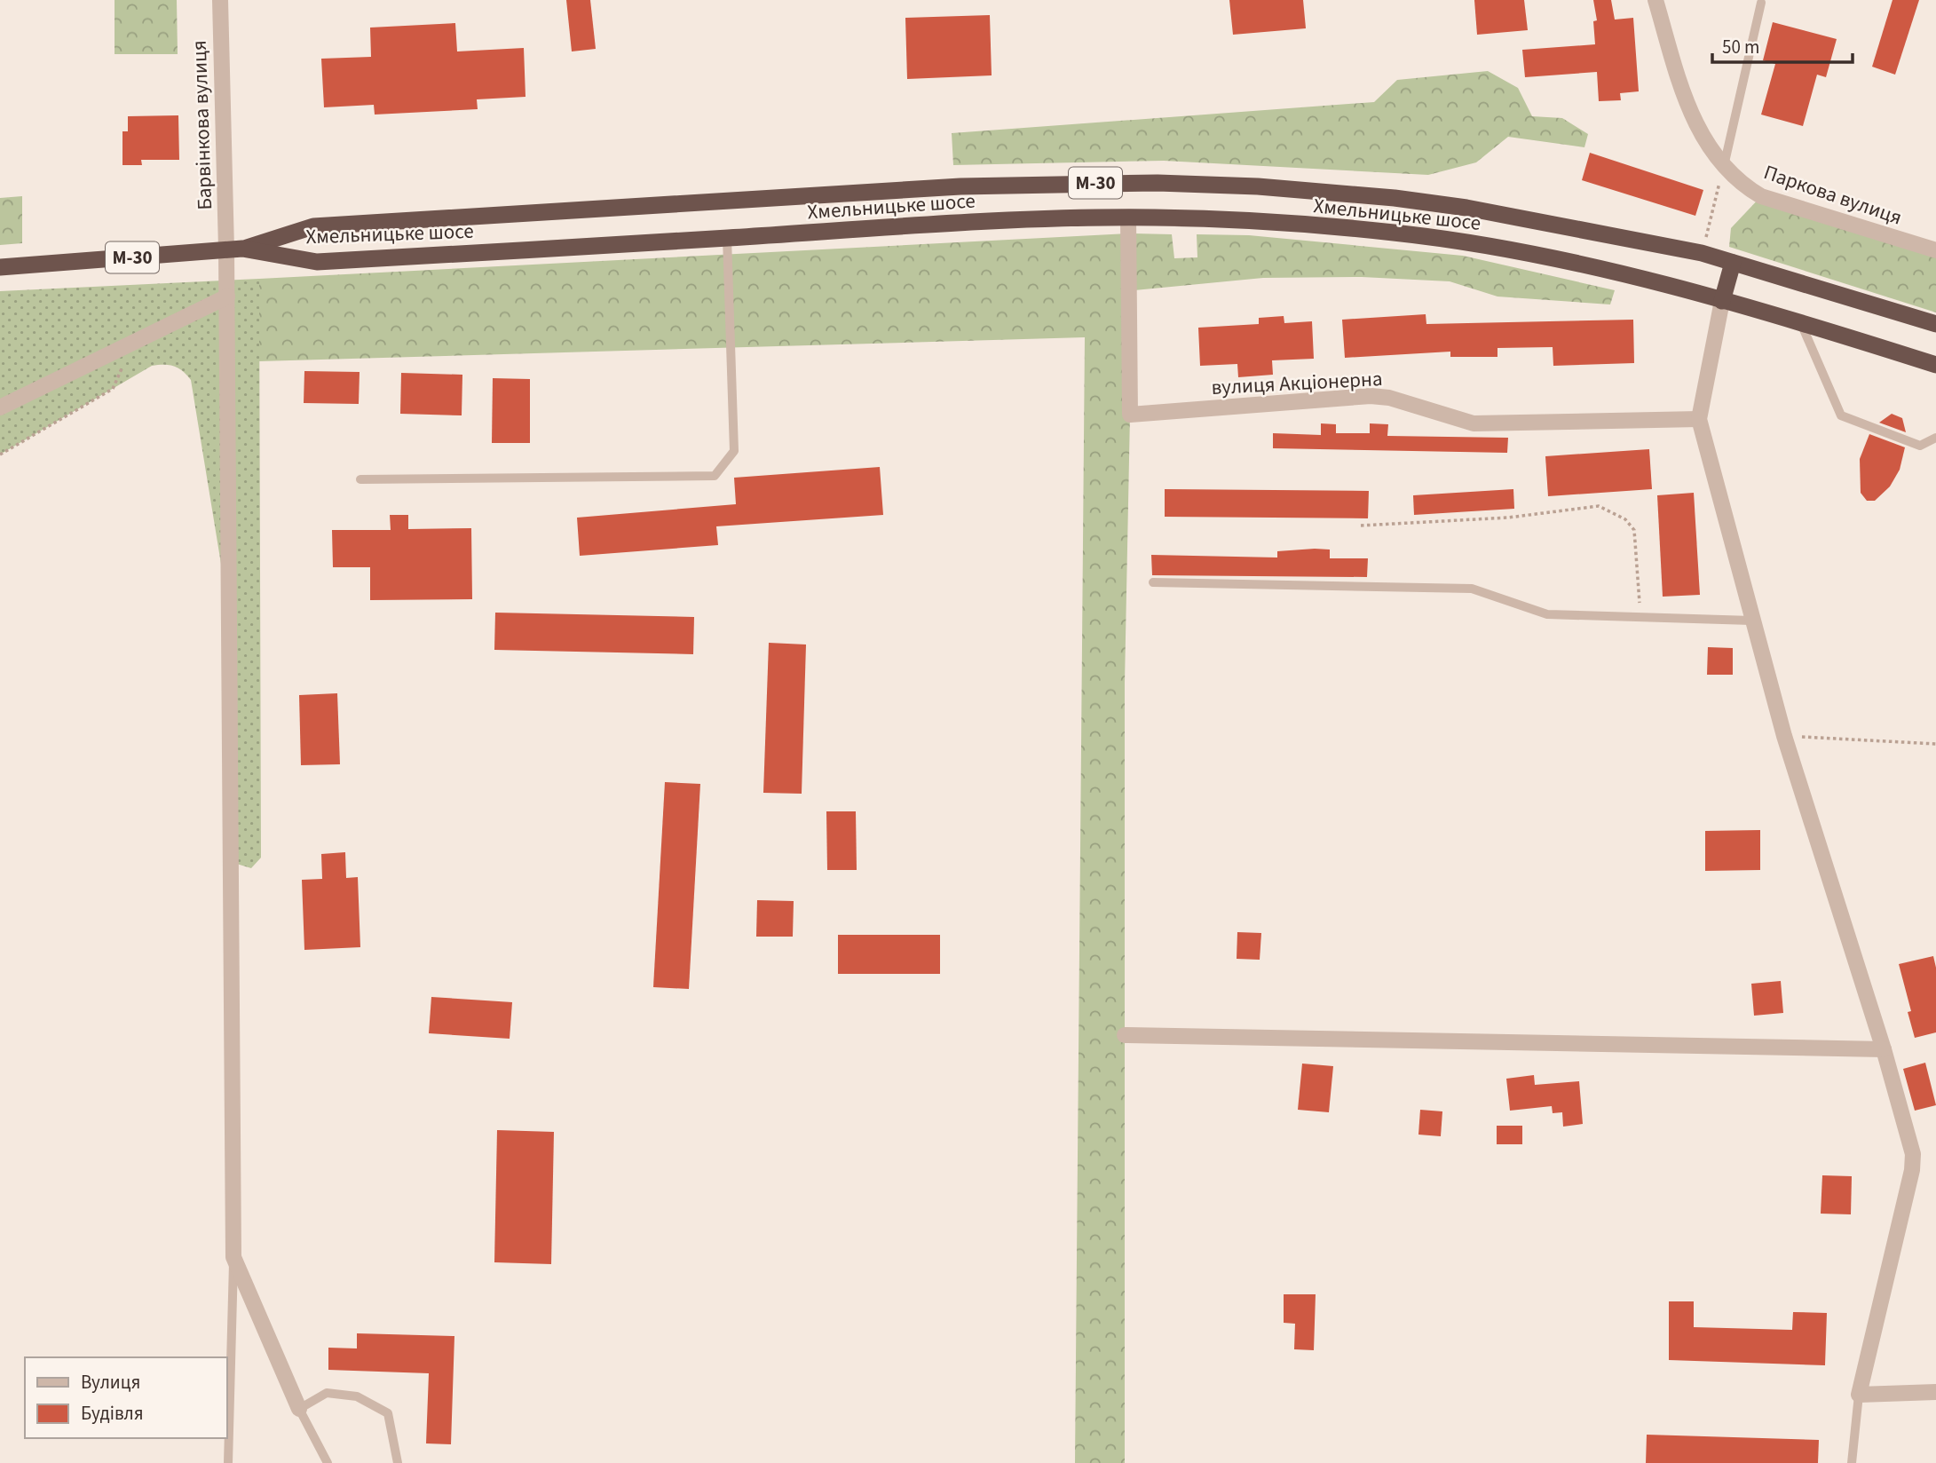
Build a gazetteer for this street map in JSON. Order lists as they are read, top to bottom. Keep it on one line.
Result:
{"streets":{"highway":["М-30","Хмельницьке шосе"],"street":["Барвінкова вулиця","Паркова вулиця","вулиця Акціонерна"]},"crossings":[["Барвінкова вулиця","М-30"],["Барвінкова вулиця","Хмельницьке шосе"],["М-30","Хмельницьке шосе"],["Хмельницьке шосе","вулиця Акціонерна"]],"legend":["Вулиця","Будівля"],"scale_bar":"50 m"}
